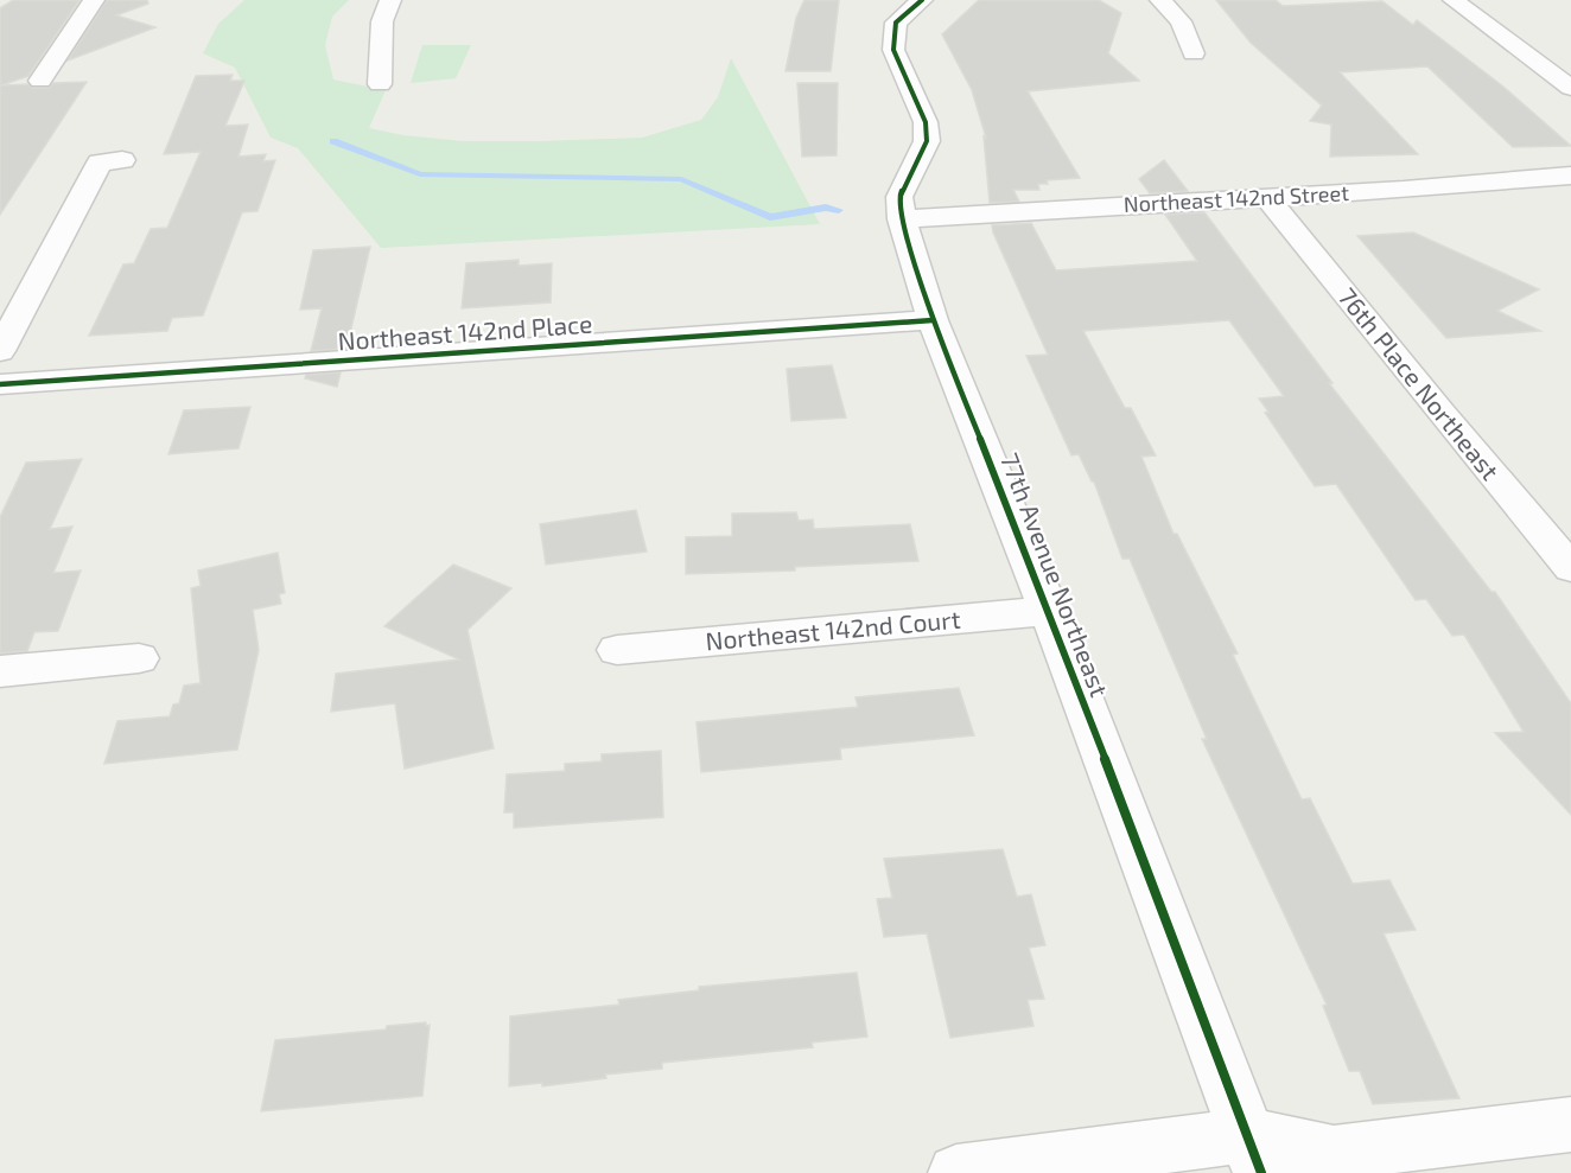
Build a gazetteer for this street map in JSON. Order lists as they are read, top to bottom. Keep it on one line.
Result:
{"streets":{"street":["Northeast 142nd Street","Northeast 142nd Place","76th Place Northeast","77th Avenue Northeast","Northeast 142nd Court"]},"crossings":[["Northeast 142nd Street","76th Place Northeast"],["Northeast 142nd Street","77th Avenue Northeast"],["Northeast 142nd Place","77th Avenue Northeast"],["77th Avenue Northeast","Northeast 142nd Court"]]}
